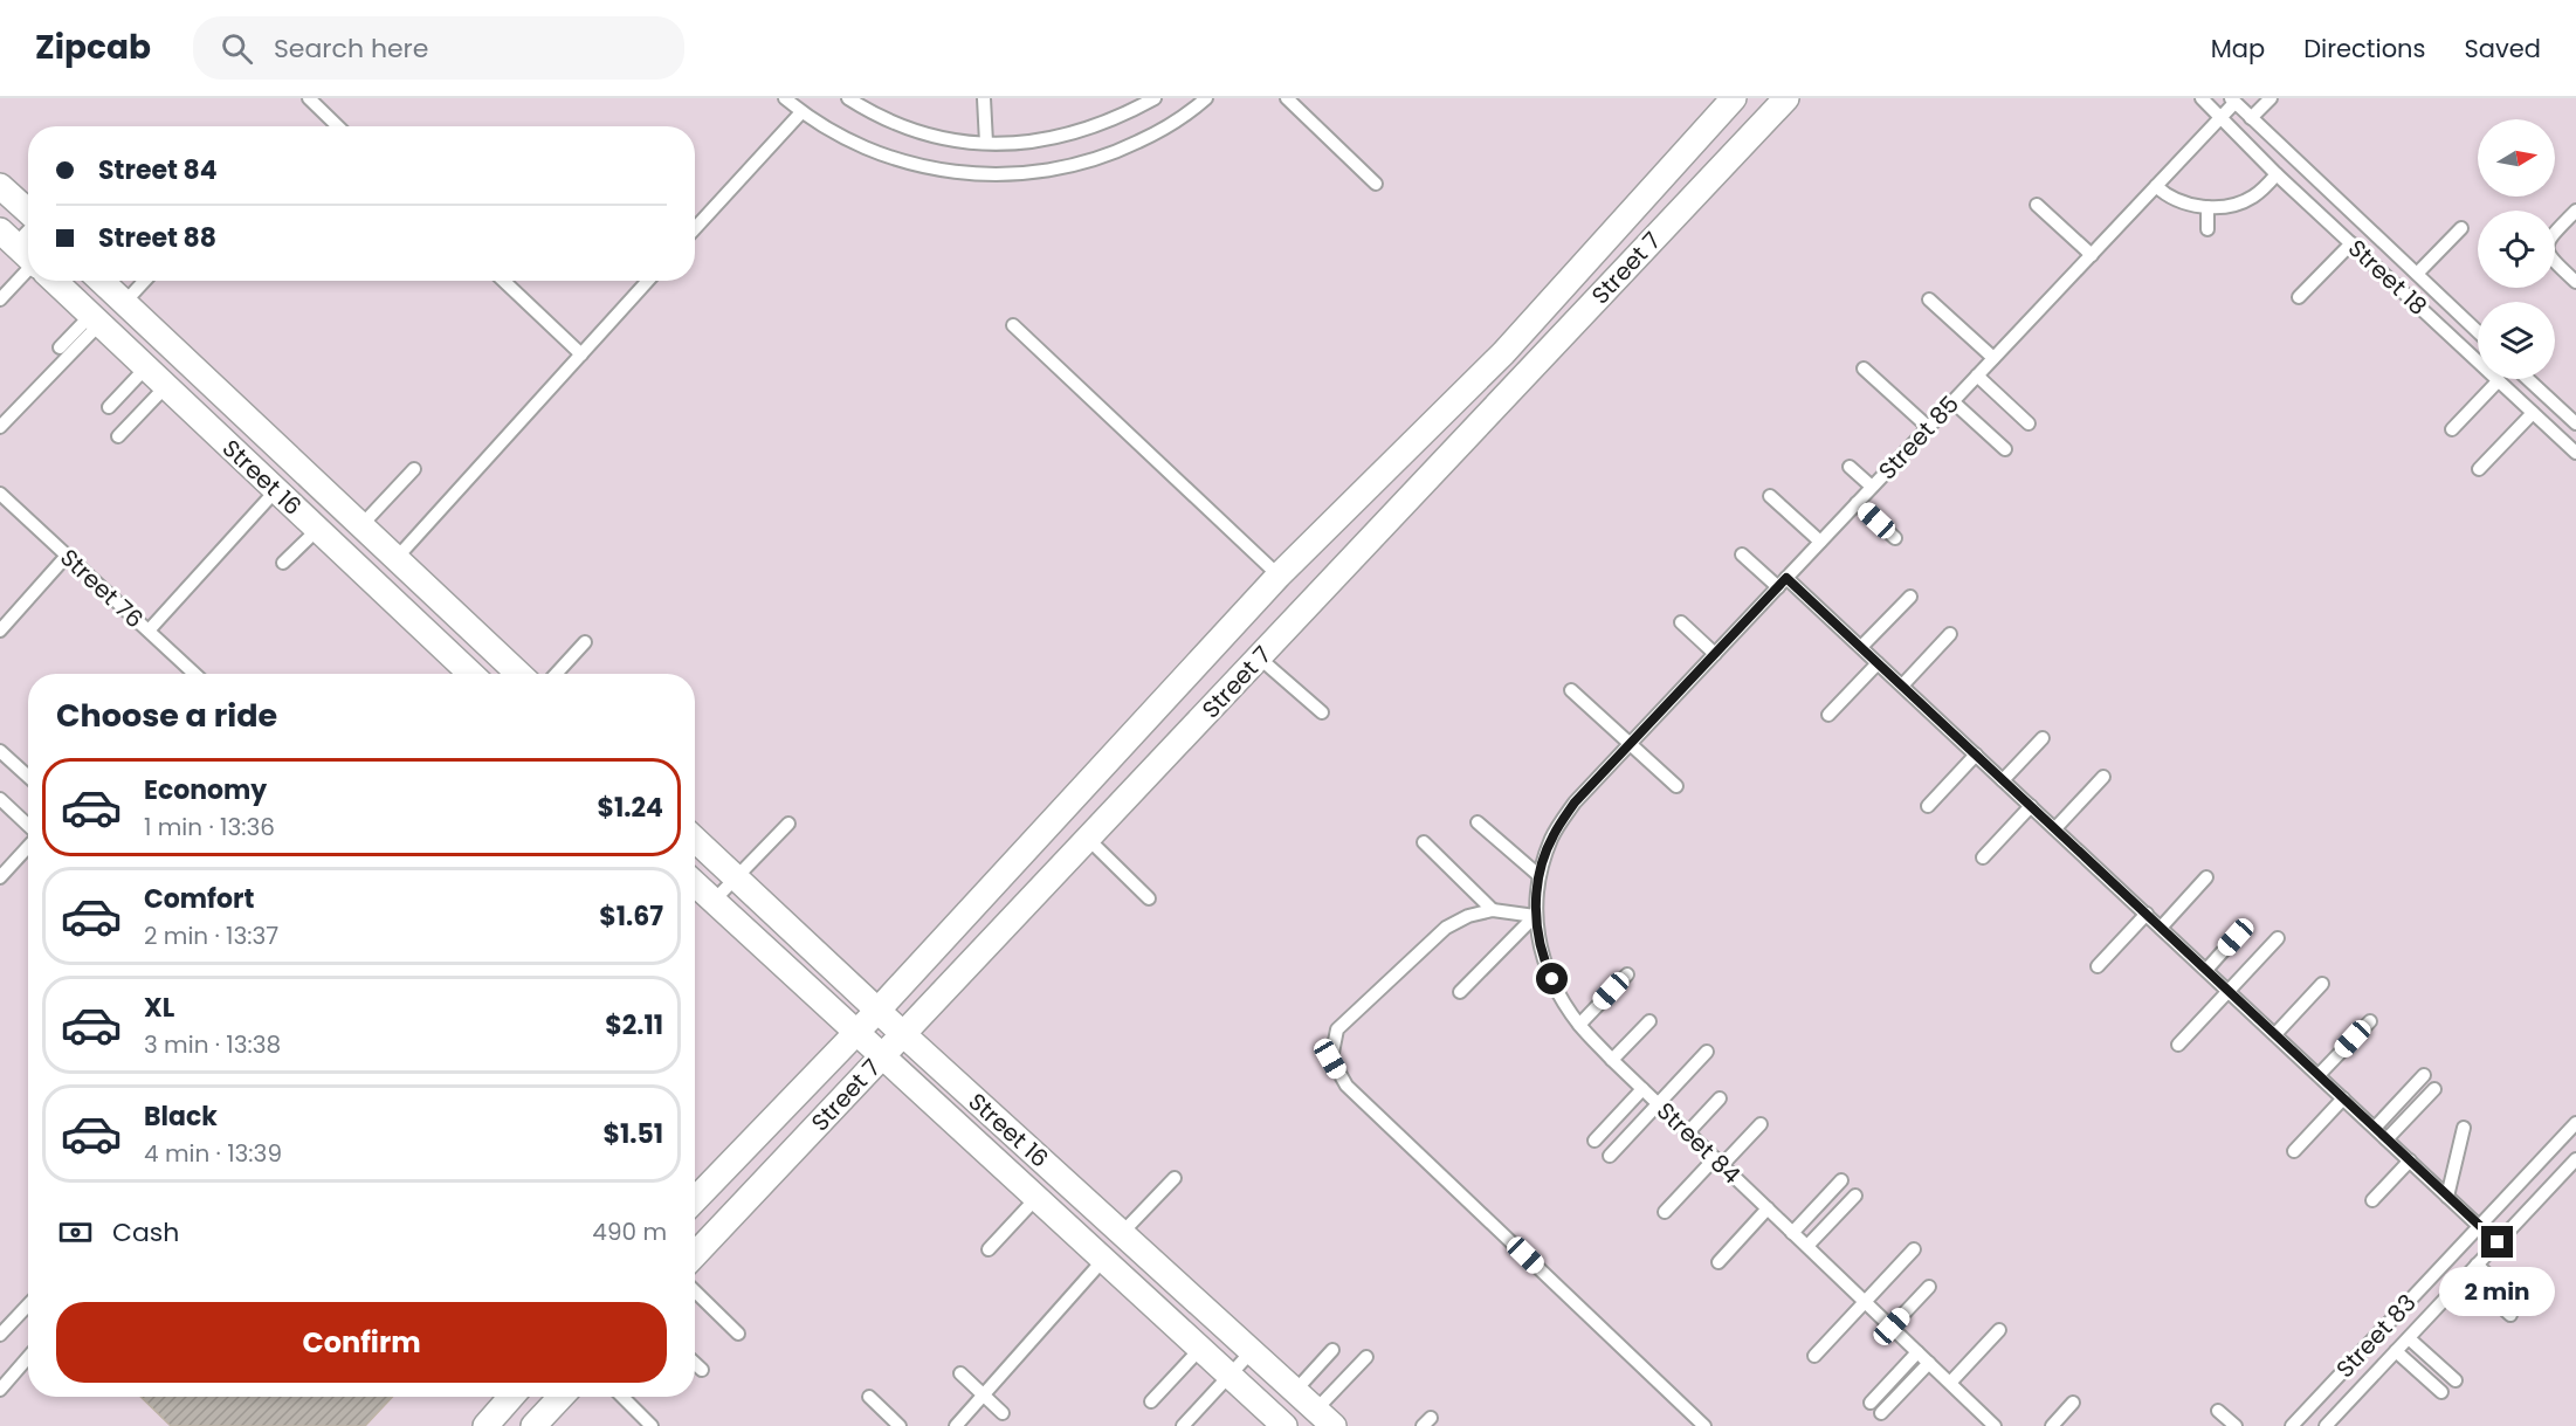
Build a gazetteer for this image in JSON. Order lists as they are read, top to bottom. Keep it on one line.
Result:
{"streets":{"street":["Street 7","Street 16"],"lane":["Street 18","Street 85","Street 76","Street 84","Street 83"]},"crossings":[["Street 7","Street 16"],["Street 18","Street 85"],["Street 85","Street 84"]],"north":"right","page":{"header":"Zipcab","search":"Search here","nav":["Map","Directions","Saved"],"banner":["Street 84","Street 88"],"heading":"Choose a ride","list":[{"name":"Economy","note":"1 min · 13:36","value":"$1.24"},{"name":"Comfort","note":"2 min · 13:37","value":"$1.67"},{"name":"XL","note":"3 min · 13:38","value":"$2.11"},{"name":"Black","note":"4 min · 13:39","value":"$1.51"}],"pay":["Cash","490 m"],"bubble":"2 min","buttons":"Confirm"}}
